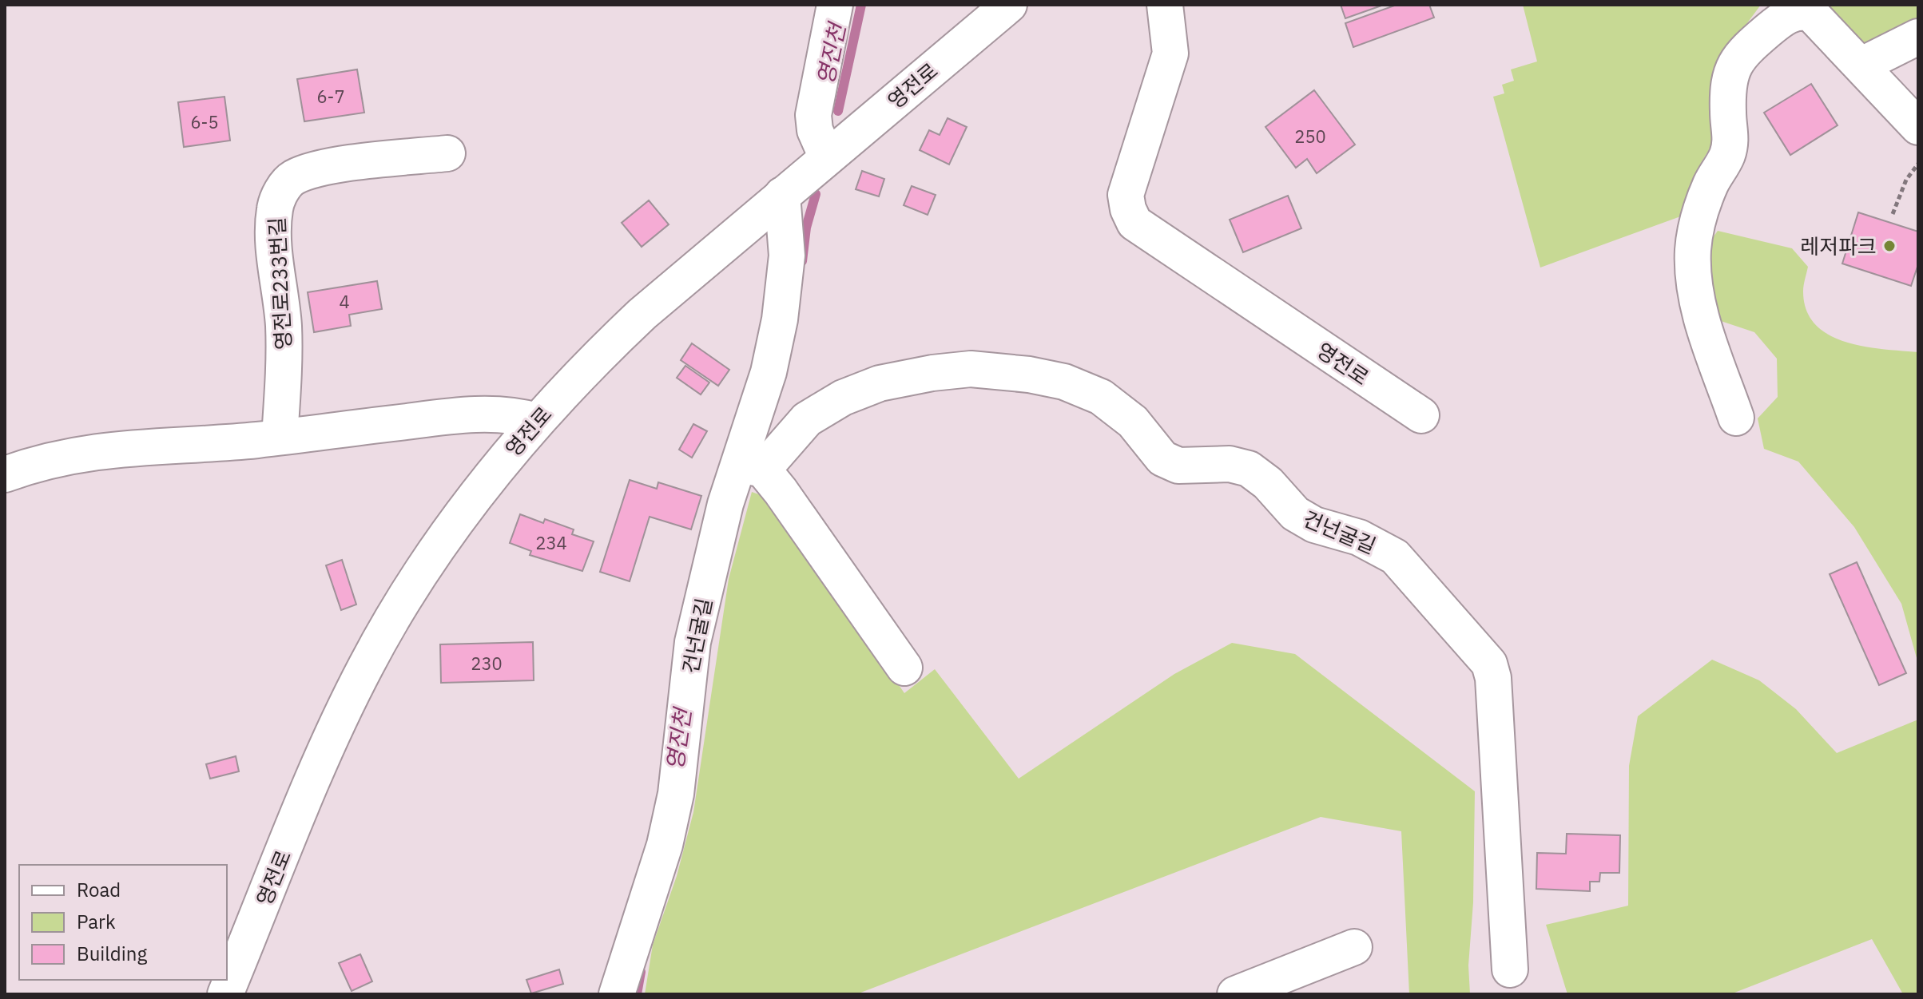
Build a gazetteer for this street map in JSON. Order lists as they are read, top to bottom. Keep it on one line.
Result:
{"streets":{"street":["영전로","영전로233번길","건넌굴길"]},"crossings":[["영전로","건넌굴길"]],"water":["영진천"],"places":["레저파크"],"house_numbers":["6-7","6-5","250","4","234","230"],"legend":["Road","Park","Building"]}
